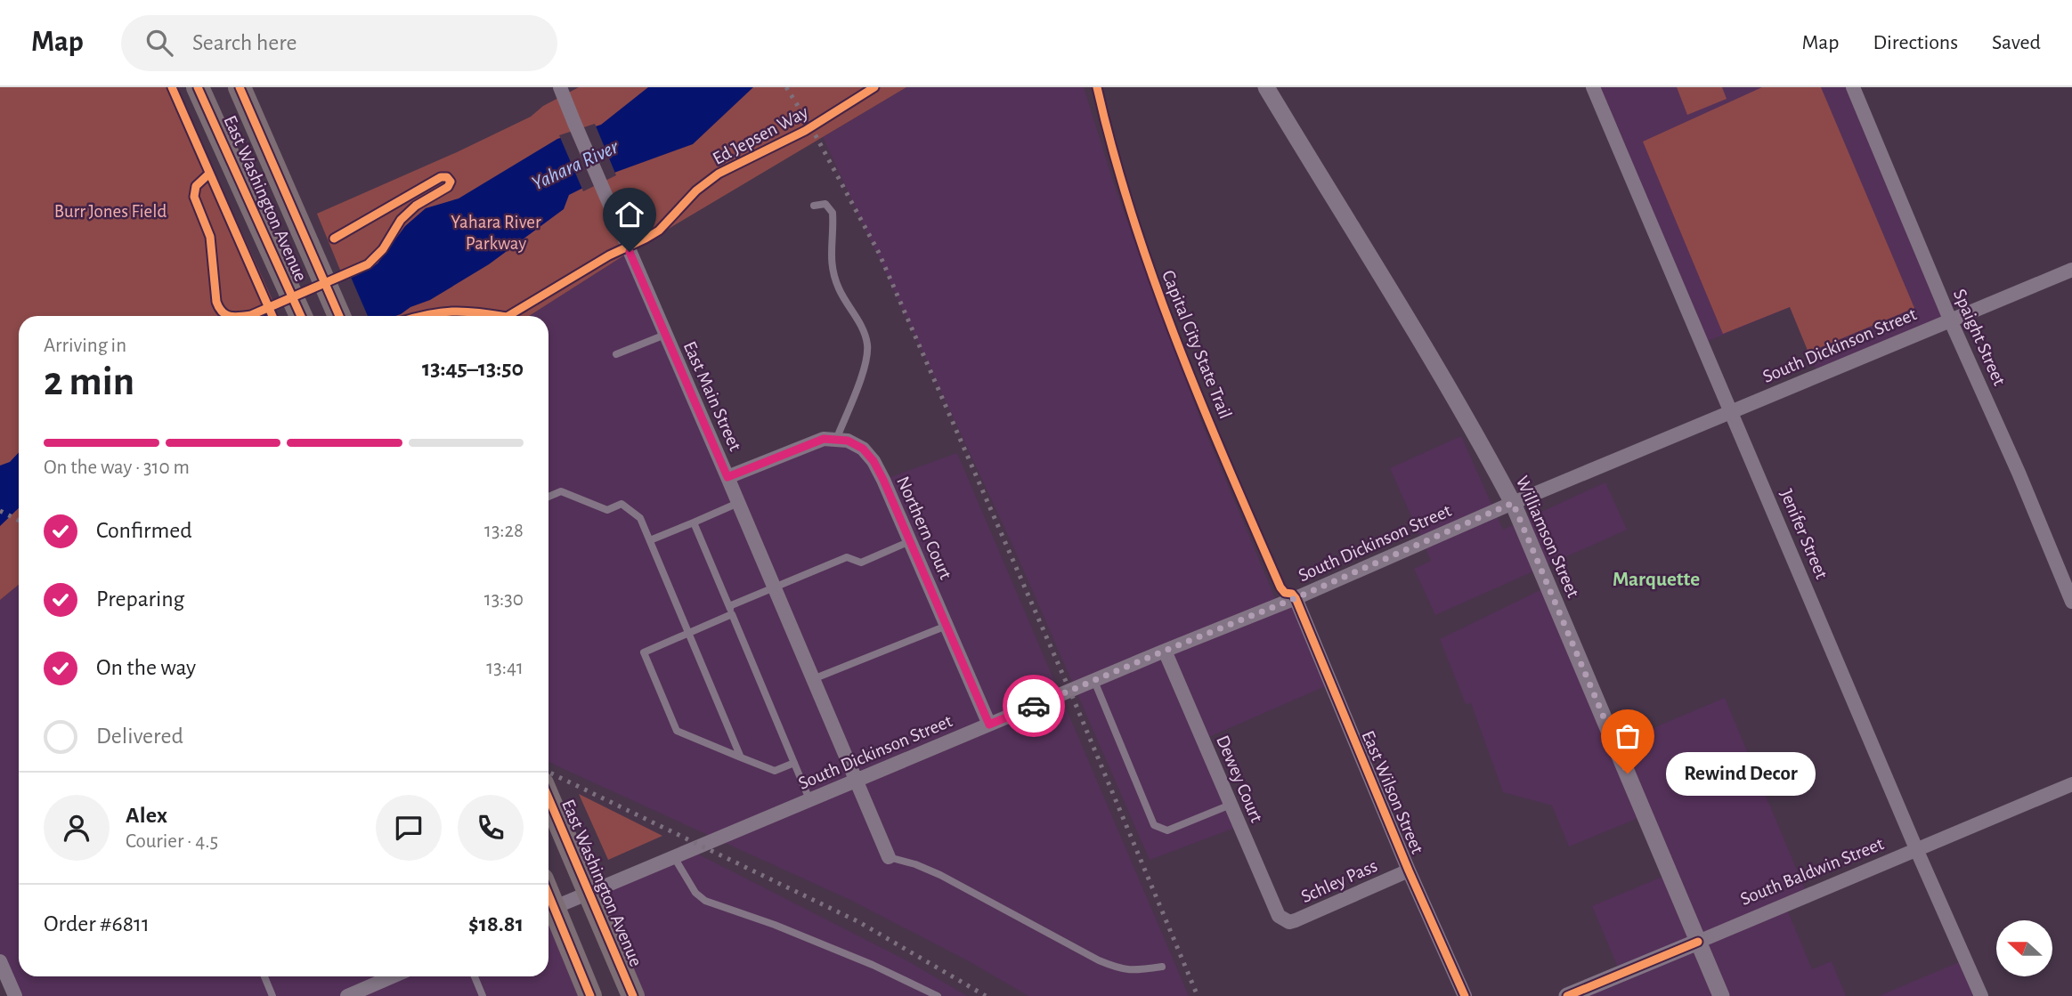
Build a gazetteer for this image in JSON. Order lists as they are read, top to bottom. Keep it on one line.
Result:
{"streets":{"main road":["East Washington Avenue"],"street":["Spaight Street","South Dickinson Street","East Main Street","Northern Court","Jenifer Street","Williamson Street","Dewey Court","East Wilson Street","South Baldwin Street","Schley Pass"],"cycle path":["Ed Jepsen Way","Capital City State Trail"]},"crossings":[["East Washington Avenue","South Dickinson Street"],["Spaight Street","South Dickinson Street"],["South Dickinson Street","East Main Street"],["South Dickinson Street","Northern Court"],["South Dickinson Street","Jenifer Street"],["South Dickinson Street","Williamson Street"],["South Dickinson Street","Dewey Court"],["South Dickinson Street","East Wilson Street"],["Jenifer Street","South Baldwin Street"],["Williamson Street","South Baldwin Street"],["Dewey Court","Schley Pass"],["East Wilson Street","Schley Pass"]],"districts":["Marquette"],"water":["Yahara River"],"parks":["Burr Jones Field","Yahara River Parkway"],"places":["Rewind Decor"],"north":"left","page":{"header":"Map","search":"Search here","nav":["Map","Directions","Saved"],"heading":["2 min","Arriving in","13:45–13:50"],"panel":["Alex","Courier · 4.5","Order #6811","$18.81"],"bar":"On the way · 310 m","list":[["Confirmed","13:28"],["Preparing","13:30"],["On the way","13:41"],"Delivered"],"bubble":"Rewind Decor"}}
